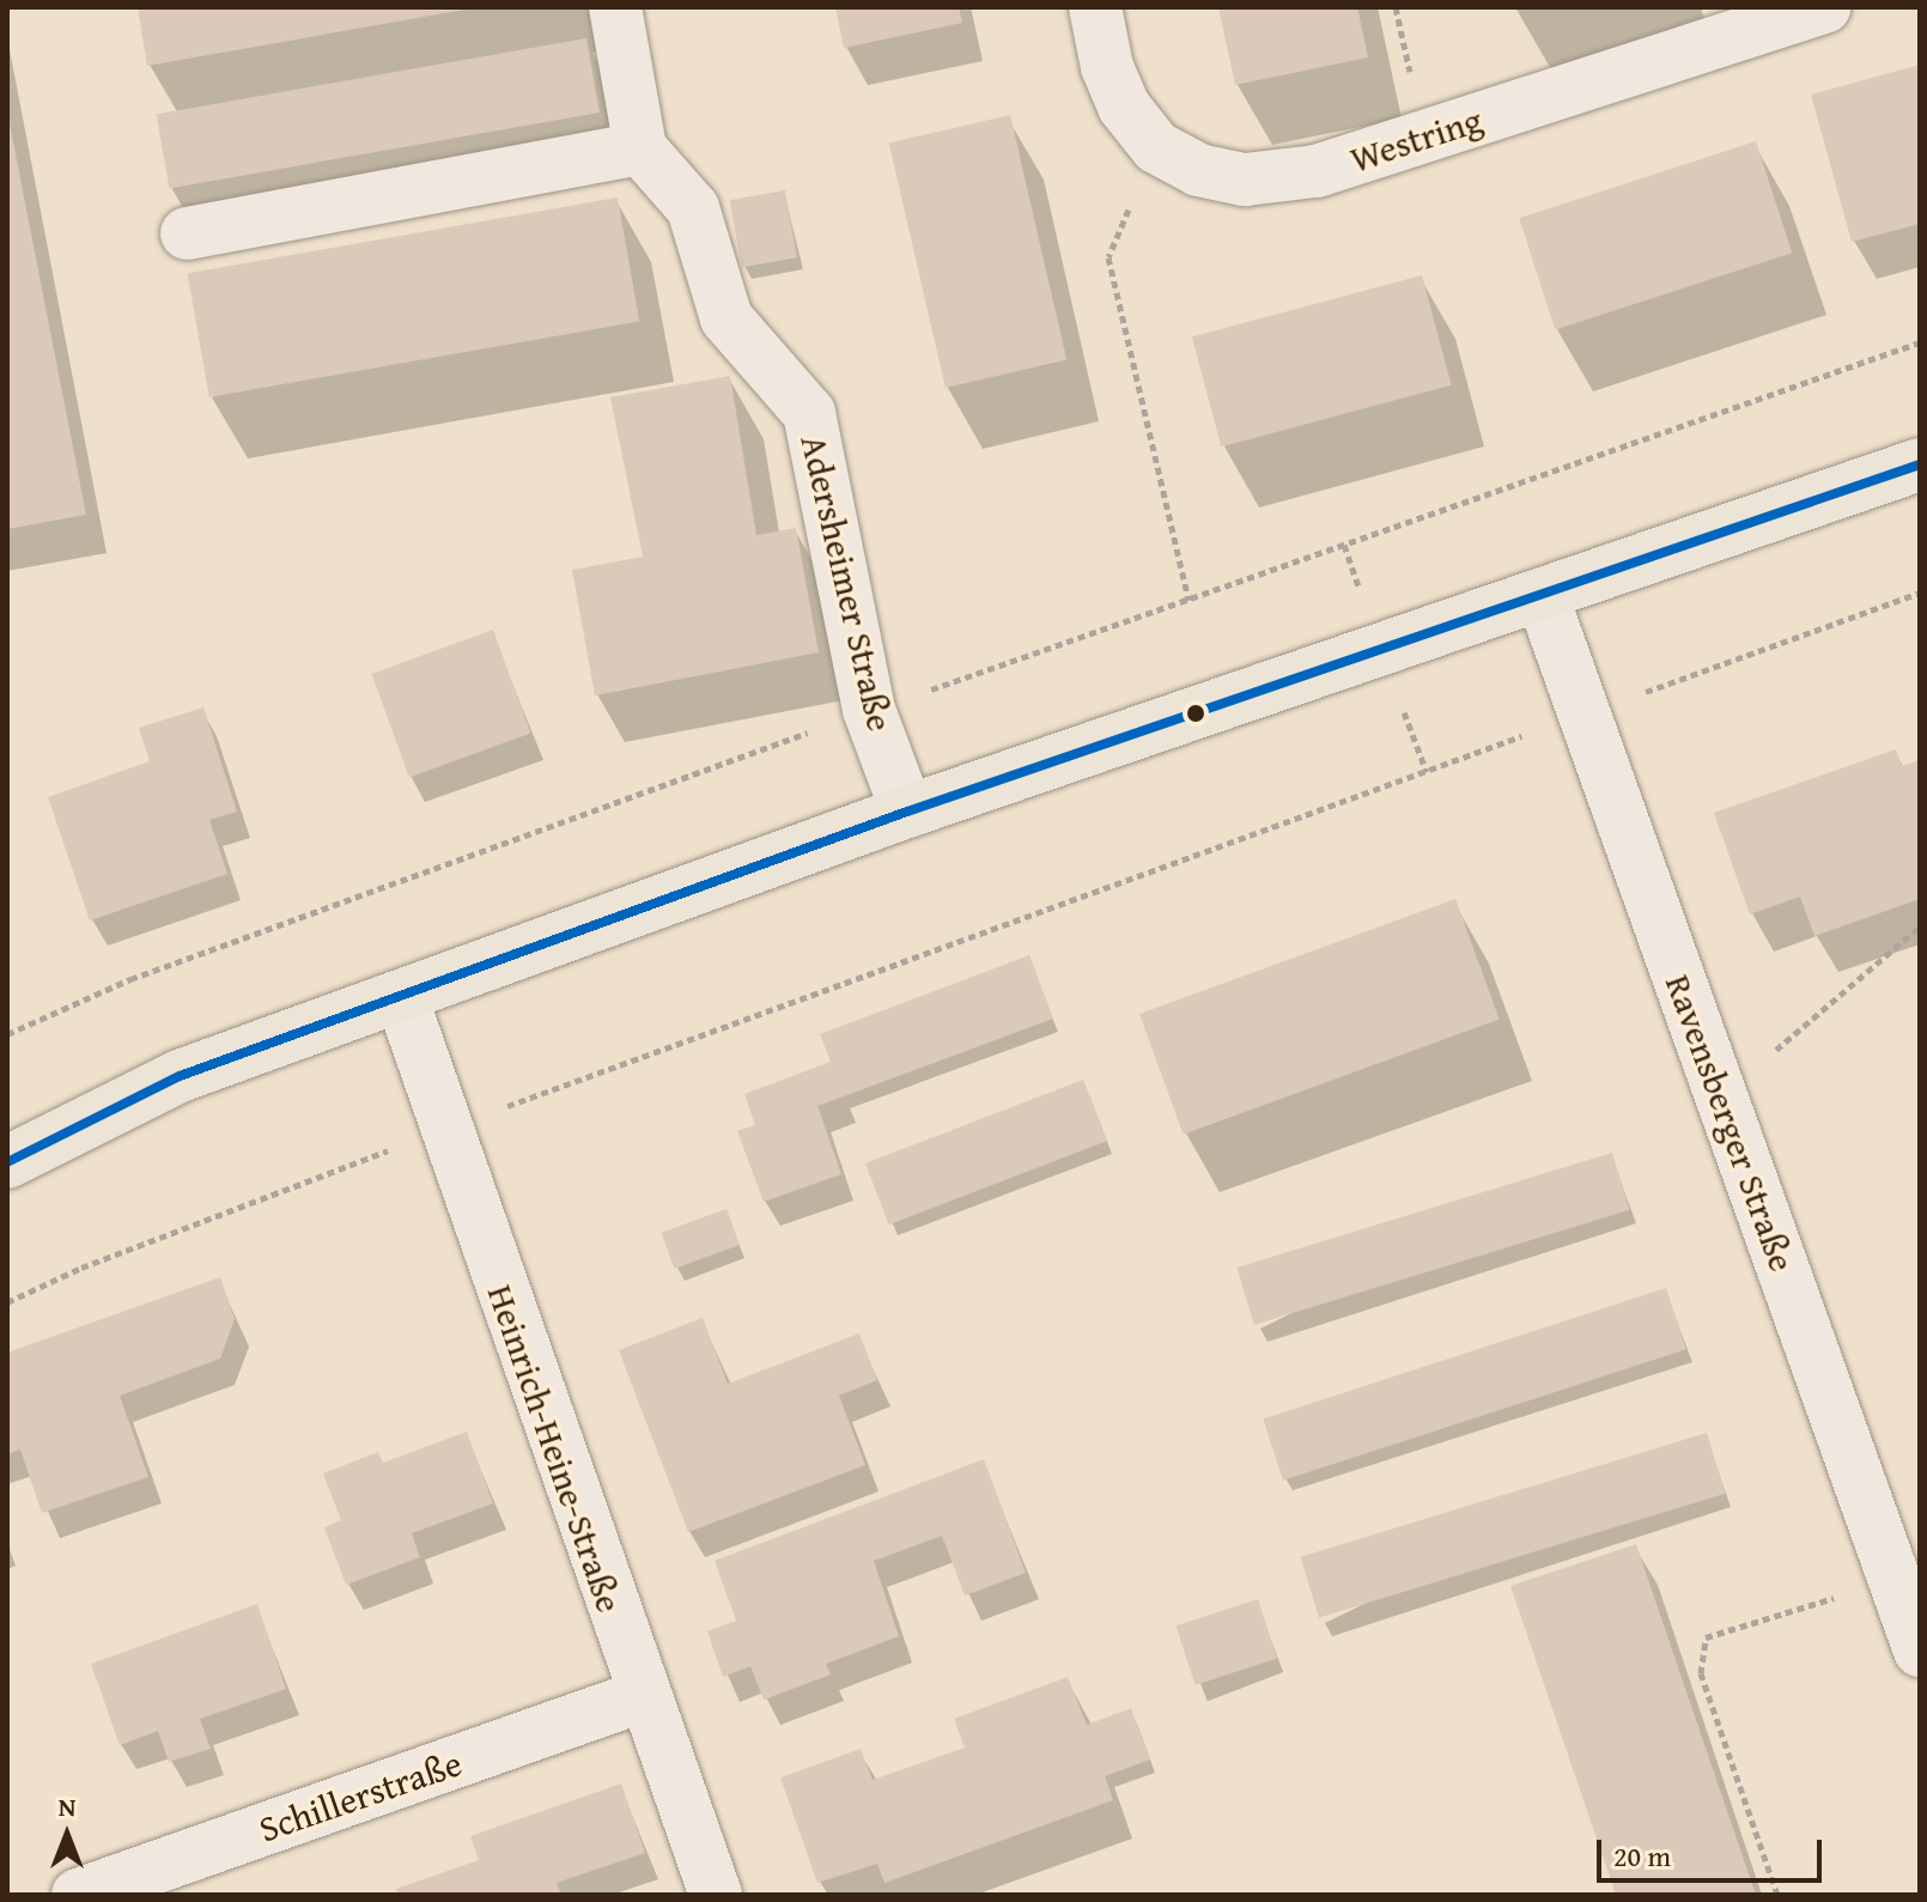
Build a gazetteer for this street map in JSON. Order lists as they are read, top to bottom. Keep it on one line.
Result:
{"streets":{"street":["Westring","Adersheimer Straße","Ravensberger Straße","Heinrich-Heine-Straße","Schillerstraße"]},"crossings":[["Heinrich-Heine-Straße","Schillerstraße"]],"scale_bar":"20 m","north":"top"}
